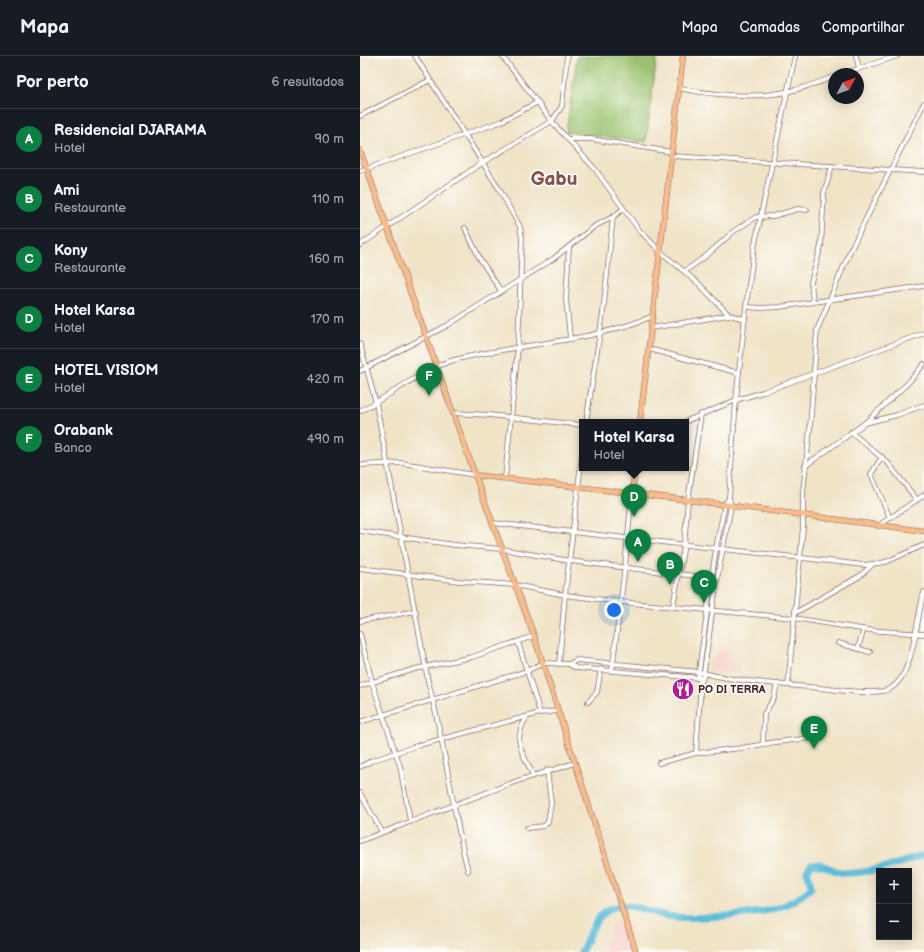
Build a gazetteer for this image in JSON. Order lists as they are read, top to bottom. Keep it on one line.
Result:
{"districts":["Gabu"],"places":{"restaurant":["PO DI TERRA"]},"north":"top right","page":{"header":"Mapa","nav":["Mapa","Camadas","Compartilhar"],"heading":["Por perto","6 resultados"],"list":[{"mark":"A","name":"Residencial DJARAMA","note":"Hotel","value":"90 m"},{"mark":"B","name":"Ami","note":"Restaurante","value":"110 m"},{"mark":"C","name":"Kony","note":"Restaurante","value":"160 m"},{"mark":"D","name":"Hotel Karsa","note":"Hotel","value":"170 m"},{"mark":"E","name":"HOTEL VISIOM","note":"Hotel","value":"420 m"},{"mark":"F","name":"Orabank","note":"Banco","value":"490 m"}],"pins":["F","D","A","B","C","E"],"popup":["Hotel Karsa","Hotel"],"map_buttons":["+","−"]}}
